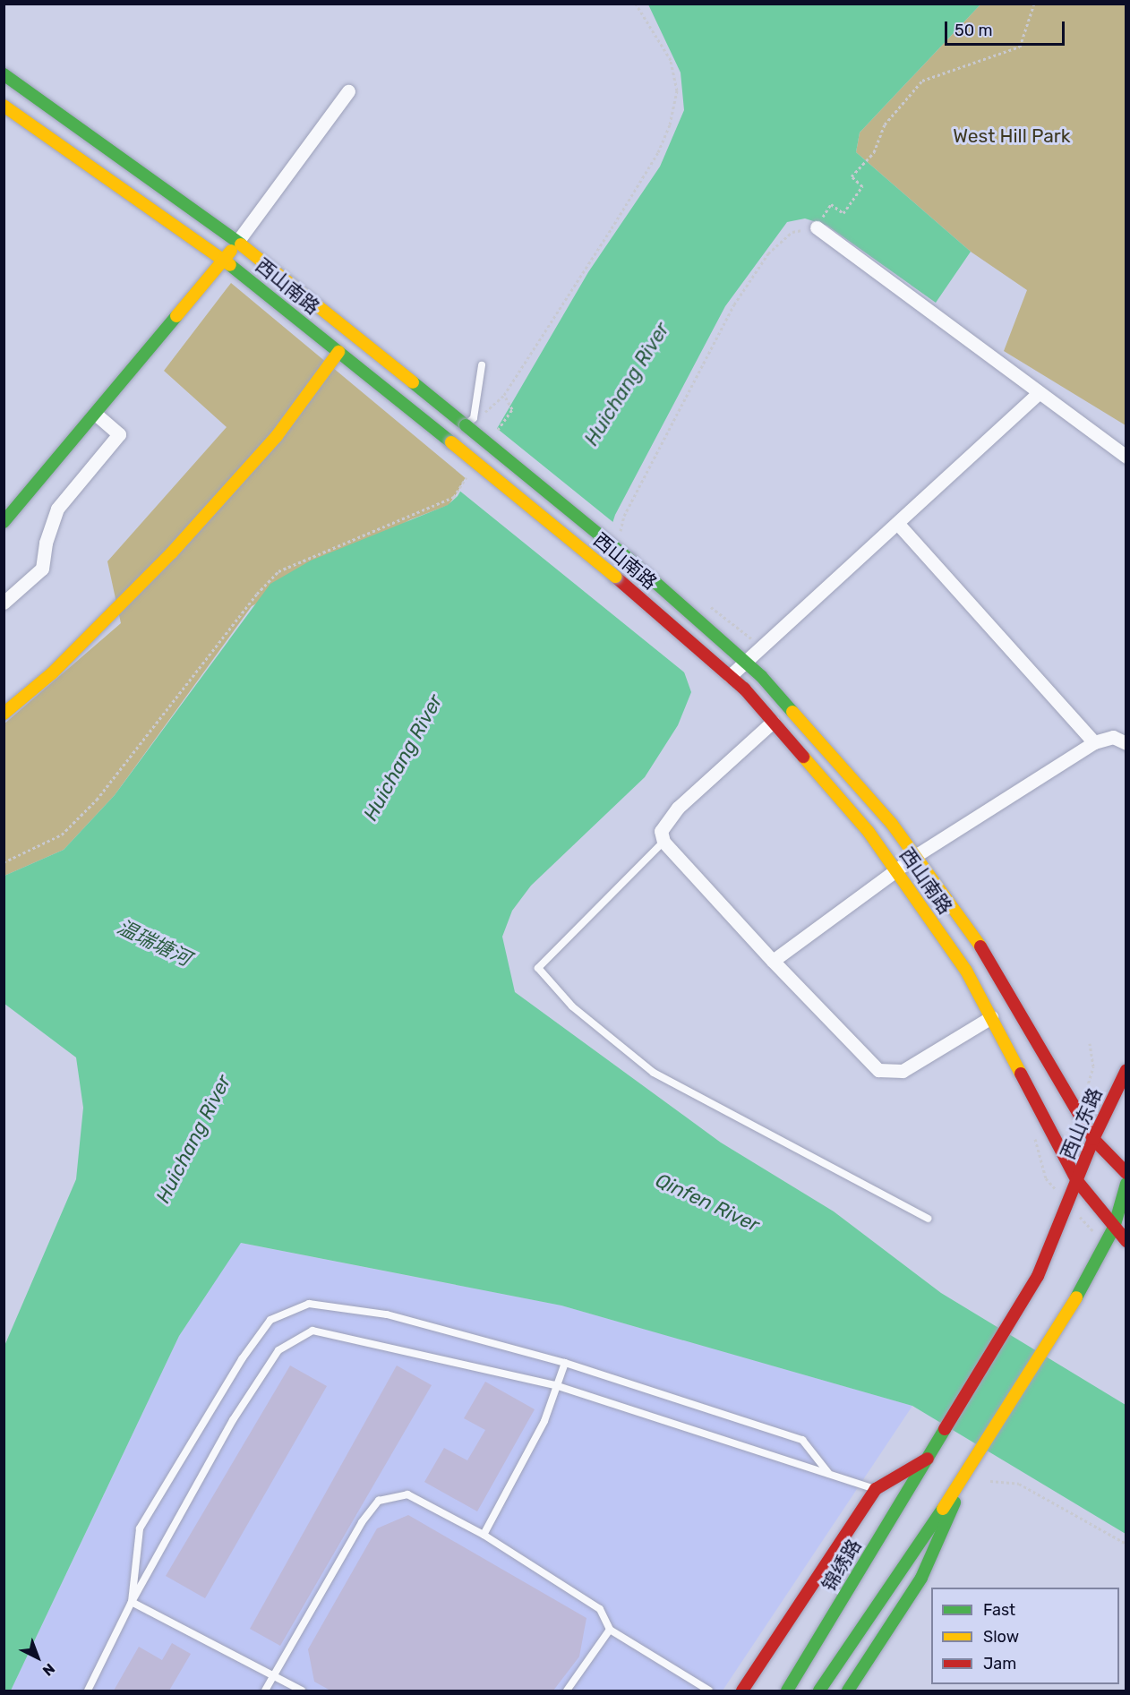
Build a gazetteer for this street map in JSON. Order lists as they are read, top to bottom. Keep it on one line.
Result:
{"streets":{"main road":["西山南路","西山东路","锦绣路"]},"crossings":[["西山南路","西山东路"],["西山南路","锦绣路"],["西山东路","锦绣路"]],"water":["Huichang River","温瑞塘河","Qinfen River"],"parks":["West Hill Park"],"legend":["Fast","Slow","Jam"],"scale_bar":"50 m","north":"bottom right"}
